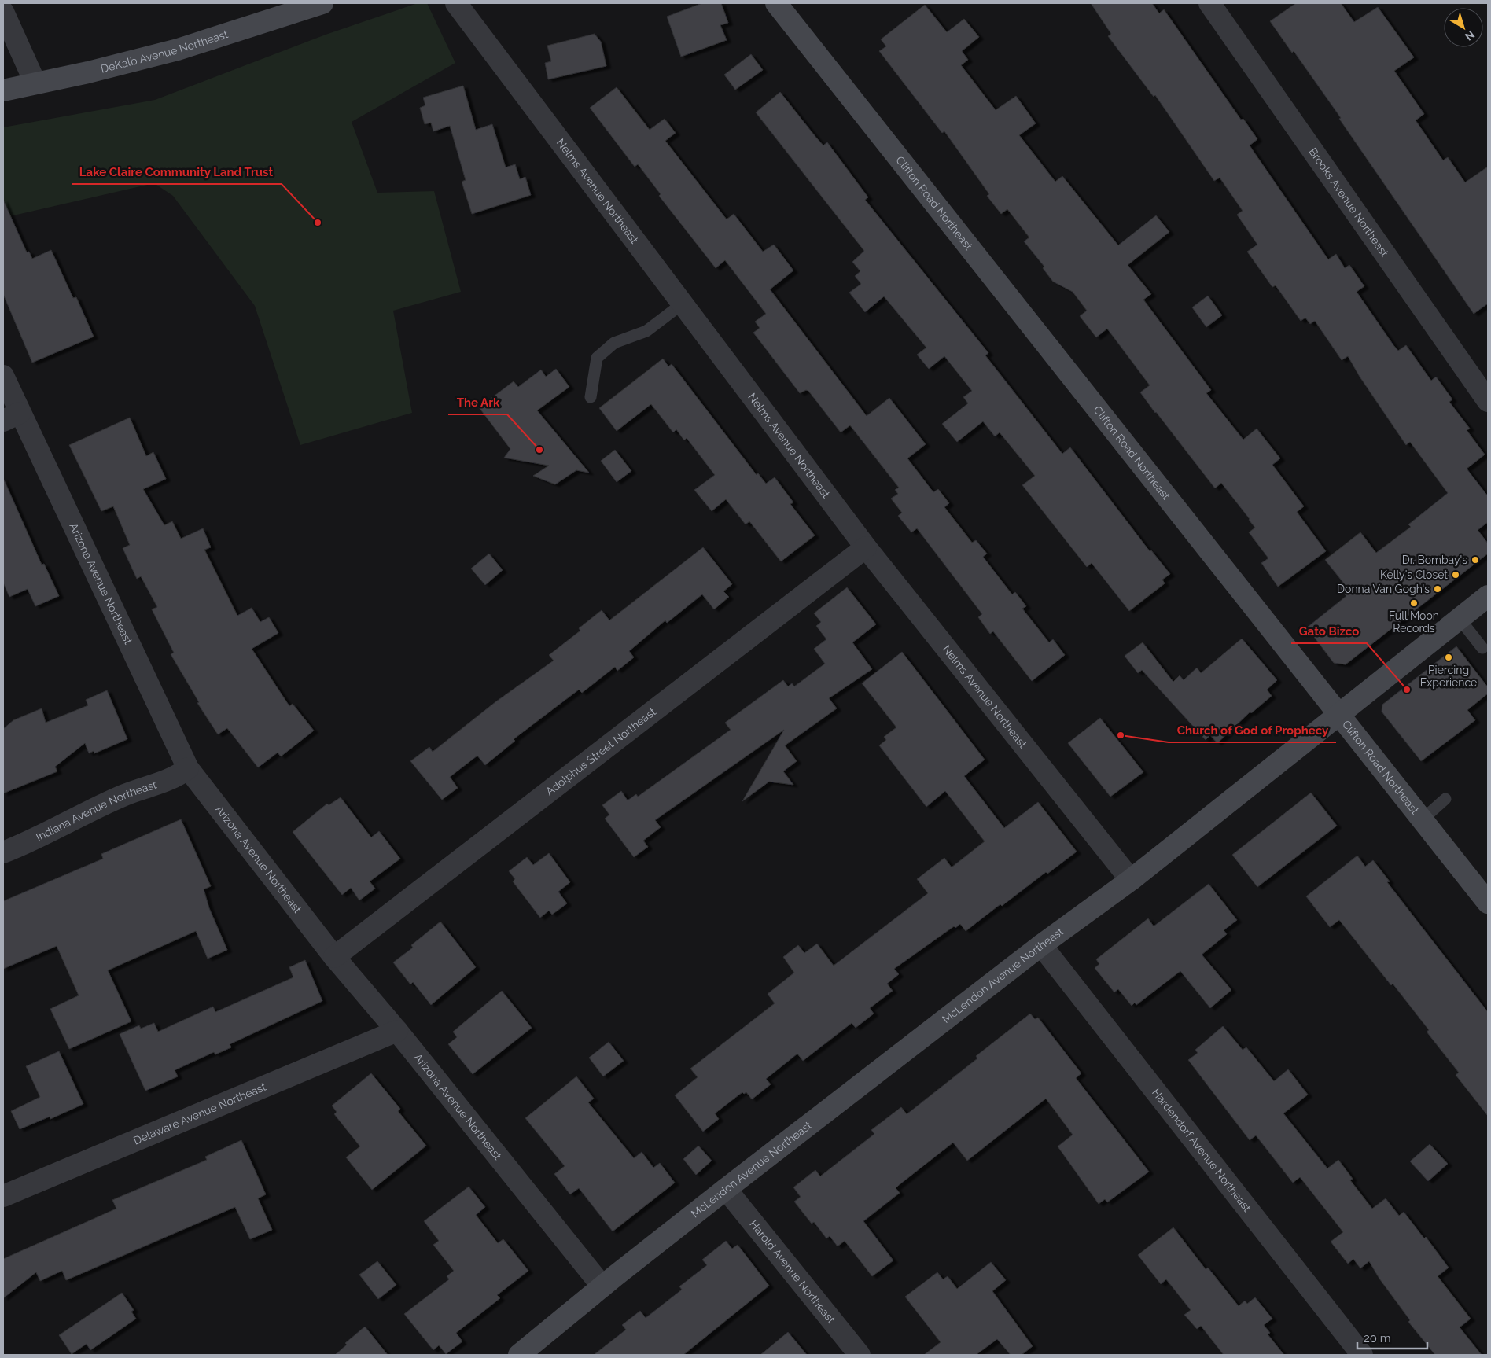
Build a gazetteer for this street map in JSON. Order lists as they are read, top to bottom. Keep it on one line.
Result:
{"streets":{"street":["DeKalb Avenue Northeast","Nelms Avenue Northeast","Brooks Avenue Northeast","Clifton Road Northeast","Arizona Avenue Northeast","Adolphus Street Northeast","Indiana Avenue Northeast","McLendon Avenue Northeast","Delaware Avenue Northeast","Hardendorf Avenue Northeast","Harold Avenue Northeast"]},"crossings":[["Nelms Avenue Northeast","Adolphus Street Northeast"],["Nelms Avenue Northeast","McLendon Avenue Northeast"],["Clifton Road Northeast","McLendon Avenue Northeast"],["Arizona Avenue Northeast","Adolphus Street Northeast"],["Arizona Avenue Northeast","Indiana Avenue Northeast"],["Arizona Avenue Northeast","McLendon Avenue Northeast"],["Arizona Avenue Northeast","Delaware Avenue Northeast"],["McLendon Avenue Northeast","Hardendorf Avenue Northeast"],["McLendon Avenue Northeast","Harold Avenue Northeast"]],"places":["Lake Claire Community Land Trust","The Ark","Dr. Bombay's","Kelly's Closet","Donna Van Gogh's","Full Moon Records","Piercing Experience","Gato Bizco","Church of God of Prophecy"],"scale_bar":"20 m","north":"bottom right"}
